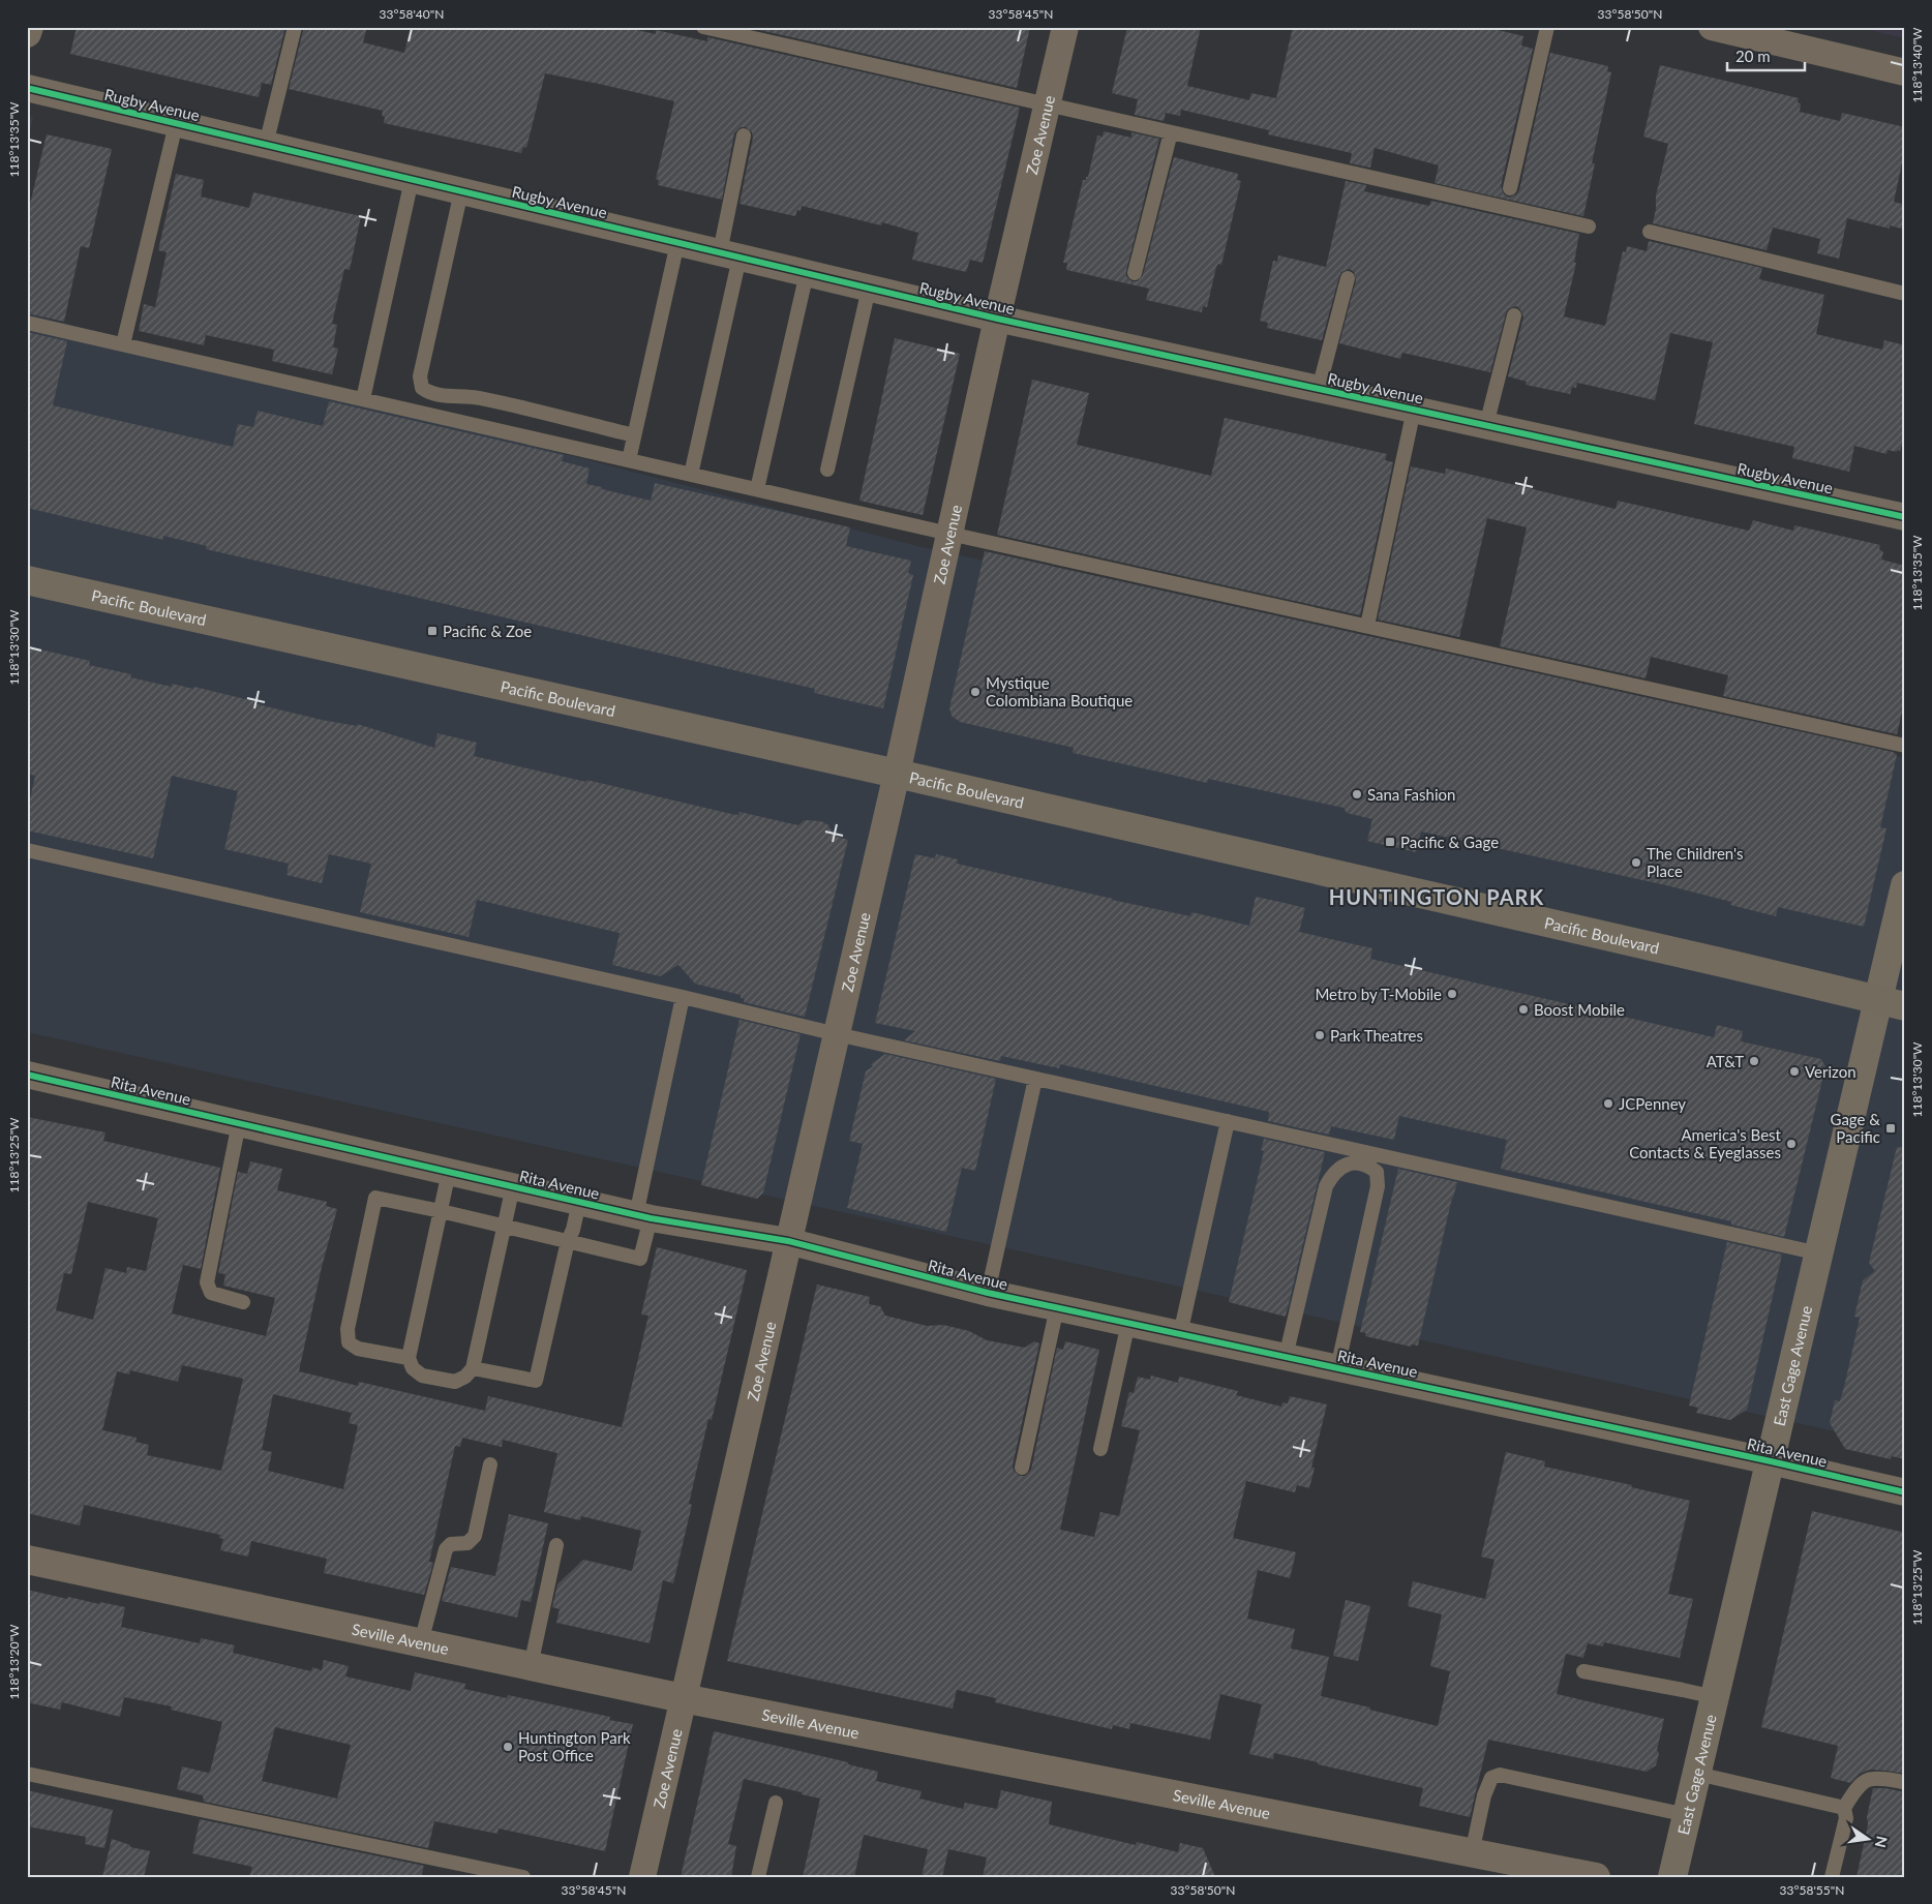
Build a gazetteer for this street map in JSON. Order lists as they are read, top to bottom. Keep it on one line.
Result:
{"streets":{"main road":["Pacific Boulevard","East Gage Avenue"],"street":["Rugby Avenue","Zoe Avenue","Rita Avenue","Seville Avenue"]},"crossings":[["Rugby Avenue","Zoe Avenue"],["Zoe Avenue","Pacific Boulevard"],["Zoe Avenue","Rita Avenue"],["Zoe Avenue","Seville Avenue"],["Pacific Boulevard","East Gage Avenue"],["Rita Avenue","East Gage Avenue"]],"districts":["HUNTINGTON PARK"],"places":{"transit":["Pacific & Zoe","Pacific & Gage","Gage & Pacific"],"other":["Mystique Colombiana Boutique","Sana Fashion","The Children's Place","Metro by T-Mobile","Boost Mobile","Park Theatres","AT&T","Verizon","JCPenney","America's Best Contacts & Eyeglasses","Huntington Park Post Office"]},"scale_bar":"20 m","north":"right","coordinates":["33°58'40\"N","33°58'45\"N","33°58'50\"N","118°13'40\"W","118°13'35\"W","118°13'30\"W","118°13'25\"W","118°13'20\"W","33°58'55\"N"]}
